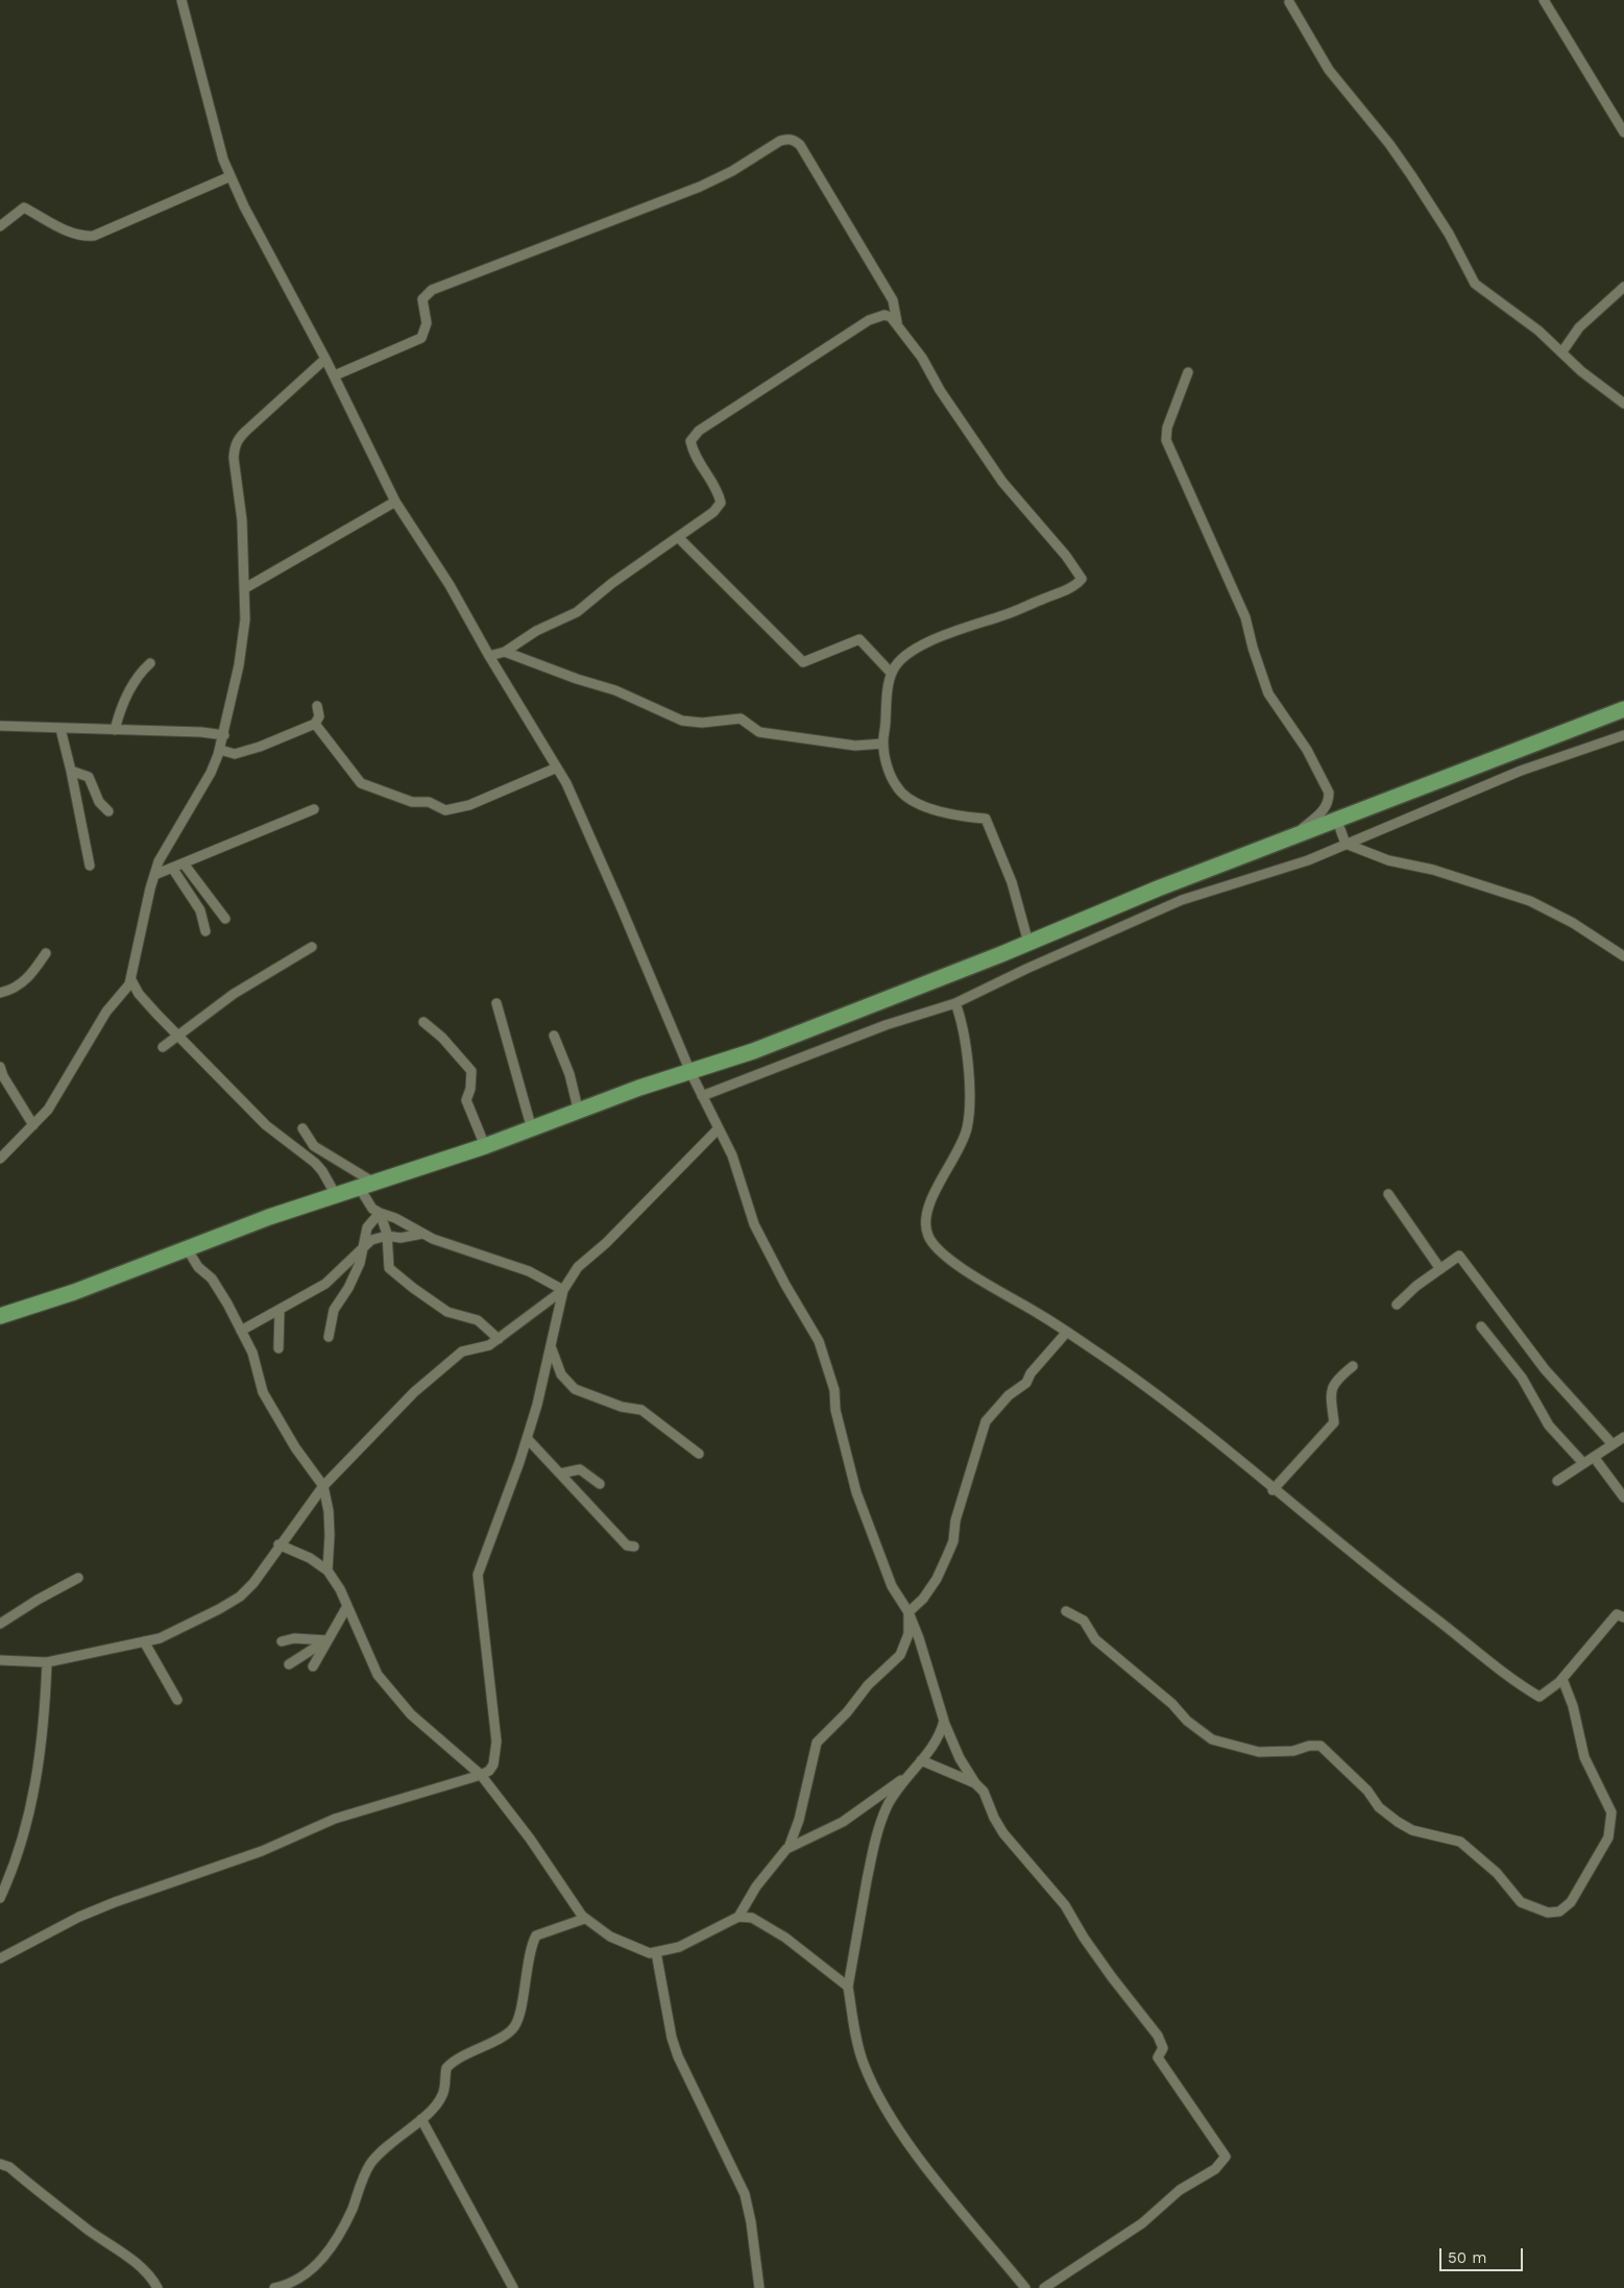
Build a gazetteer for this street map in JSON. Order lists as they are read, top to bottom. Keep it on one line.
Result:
{"scale_bar":"50 m"}
